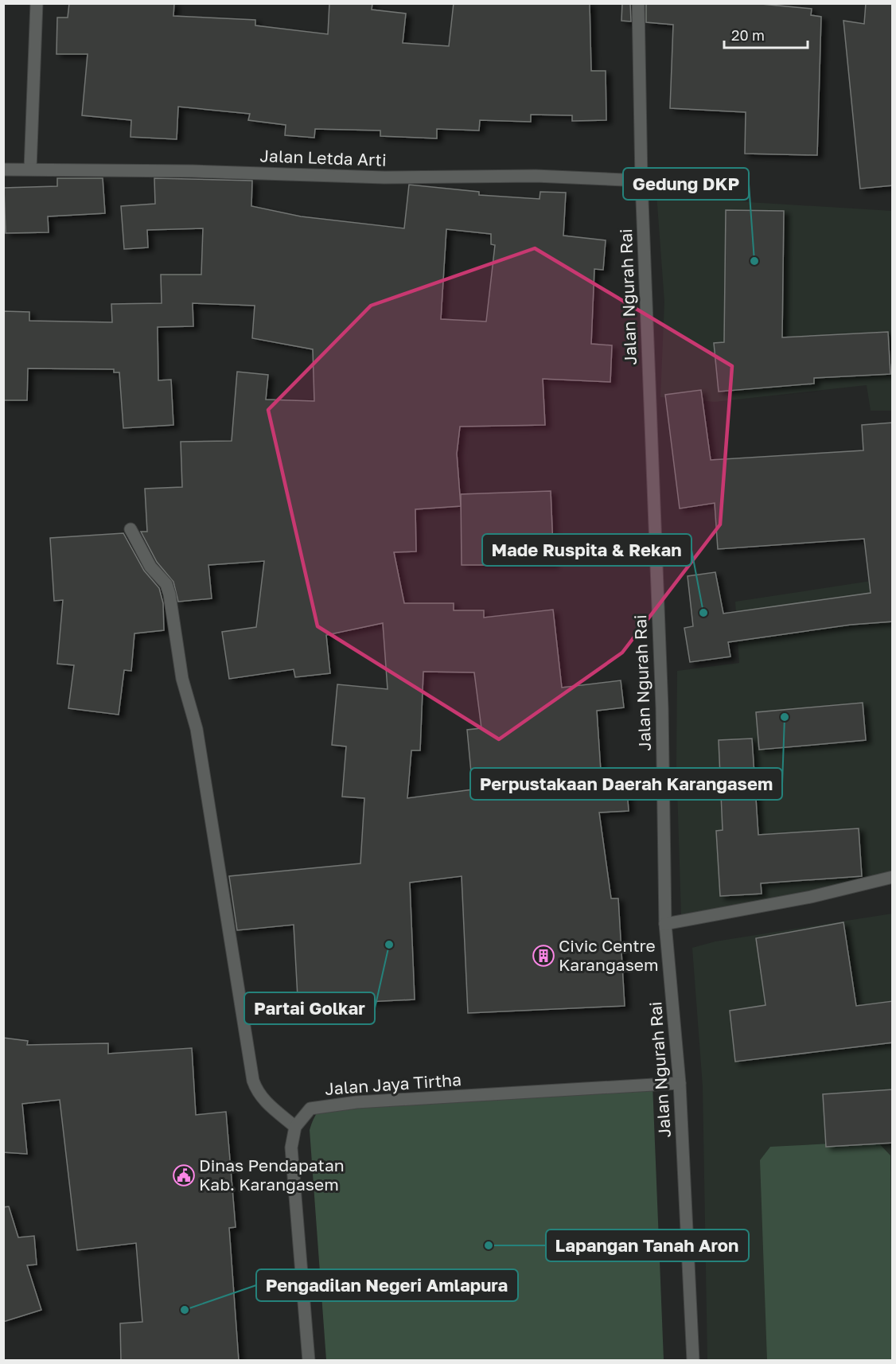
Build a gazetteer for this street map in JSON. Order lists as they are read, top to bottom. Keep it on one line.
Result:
{"streets":{"street":["Jalan Letda Arti","Jalan Ngurah Rai","Jalan Jaya Tirtha"]},"crossings":[["Jalan Letda Arti","Jalan Ngurah Rai"],["Jalan Ngurah Rai","Jalan Jaya Tirtha"]],"places":{"other":["Gedung DKP","Made Ruspita & Rekan","Perpustakaan Daerah Karangasem","Partai Golkar","Lapangan Tanah Aron","Pengadilan Negeri Amlapura"],"building":["Civic Centre Karangasem"],"public building":["Dinas Pendapatan Kab. Karangasem"]},"scale_bar":"20 m"}
